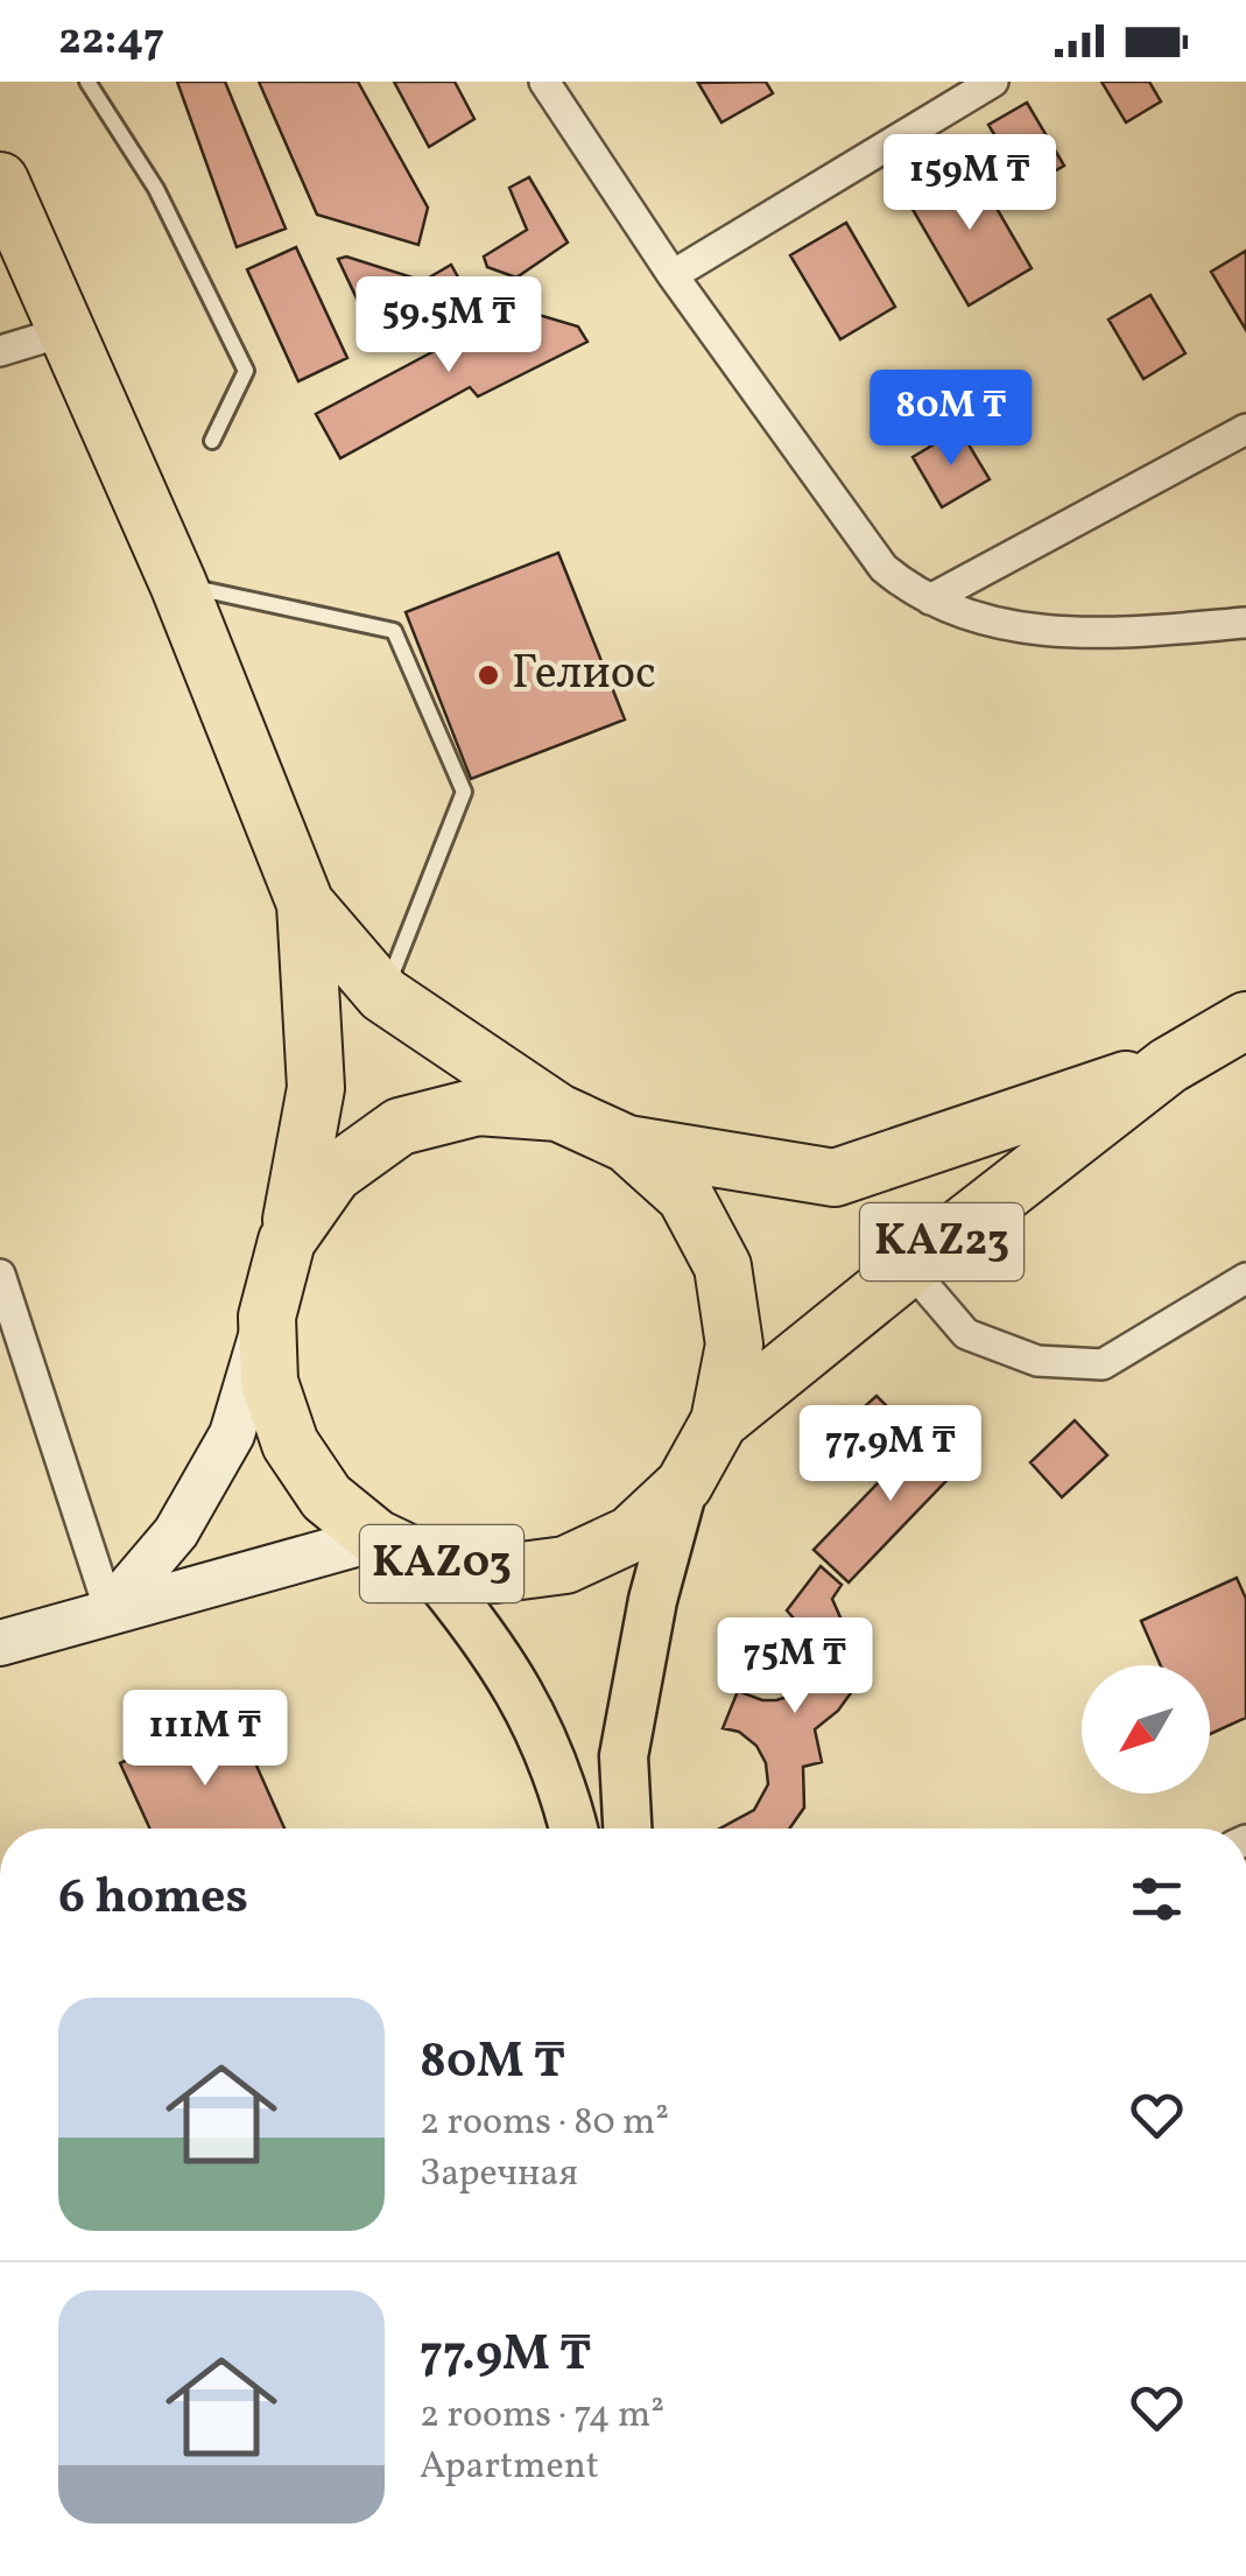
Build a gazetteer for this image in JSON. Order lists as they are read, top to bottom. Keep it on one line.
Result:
{"streets":{"highway":["KAZ23","KАZ03"]},"crossings":[["KAZ23","KАZ03"]],"places":["Гелиос"],"north":"bottom left","page":{"status":"22:47","price":["159M ₸","59.5M ₸","80M ₸","77.9M ₸","75M ₸","111M ₸"],"heading":"6 homes","list":[{"name":"80M ₸","note":"2 rooms · 80 m² · Заречная"},{"name":"77.9M ₸","note":"2 rooms · 74 m² · Apartment"}]}}
